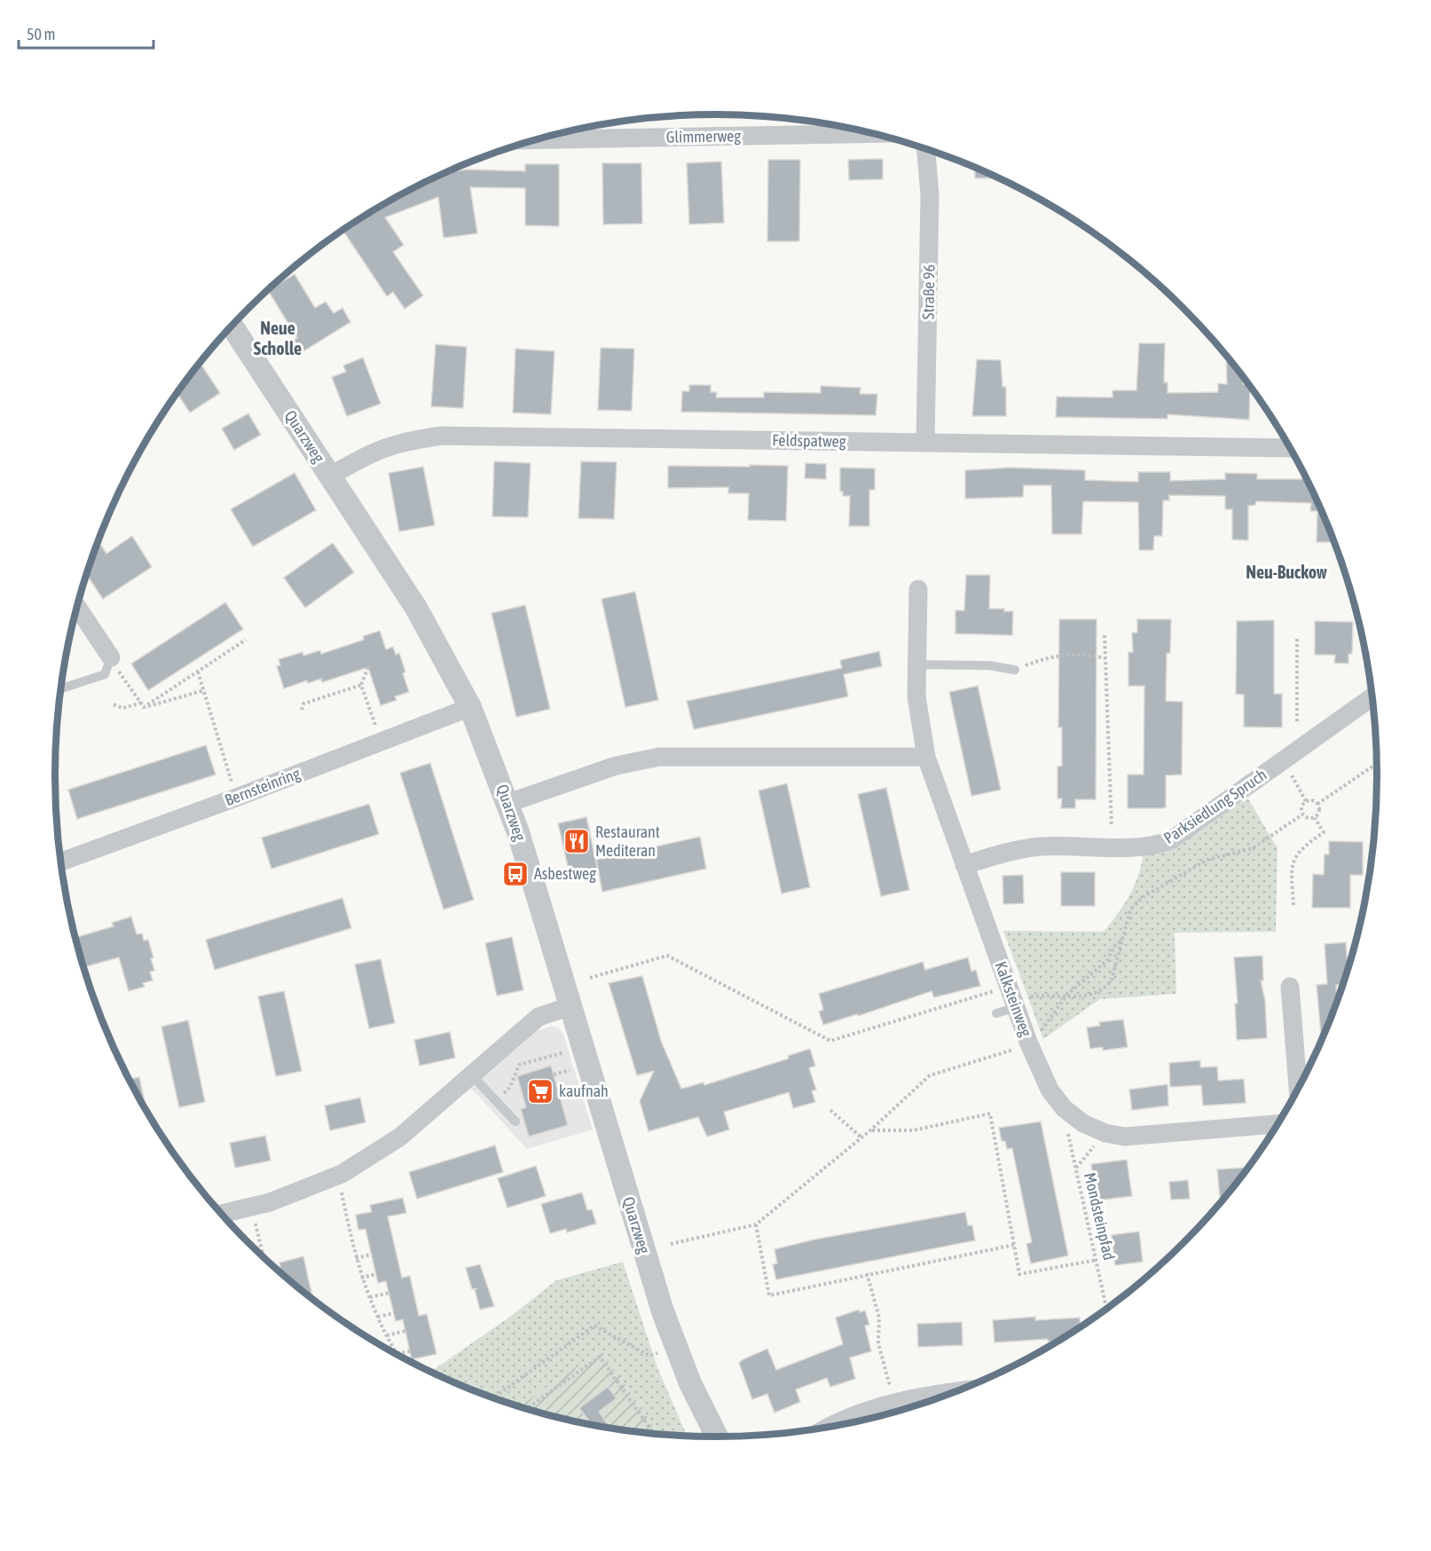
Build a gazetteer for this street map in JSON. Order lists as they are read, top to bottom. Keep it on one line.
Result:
{"streets":{"street":["Glimmerweg","Straße 96","Quarzweg","Feldspatweg","Bernsteinring","Parksiedlung Spruch","Kalksteinweg"],"path":["Mondsteinpfad"]},"crossings":[["Straße 96","Feldspatweg"],["Quarzweg","Feldspatweg"],["Quarzweg","Bernsteinring"],["Parksiedlung Spruch","Kalksteinweg"]],"districts":["Neue Scholle","Neu-Buckow"],"places":{"restaurant":["Restaurant Mediteran"],"bus stop":["Asbestweg"],"supermarket":["kaufnah"]},"scale_bar":"50 m"}
